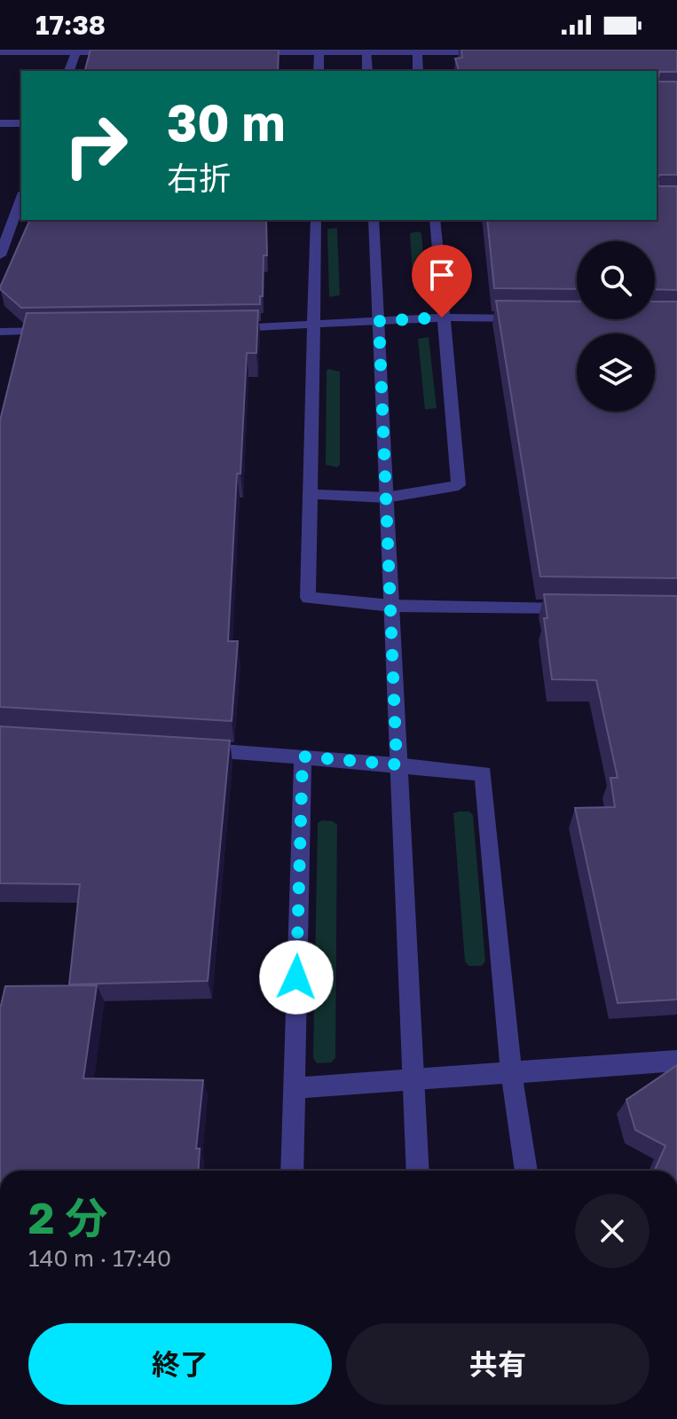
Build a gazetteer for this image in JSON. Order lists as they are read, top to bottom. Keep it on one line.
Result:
{"page":{"status":"17:38","turn":["30 m","右折"],"heading":["2 分","140 m · 17:40"],"buttons":["終了","共有"]}}
